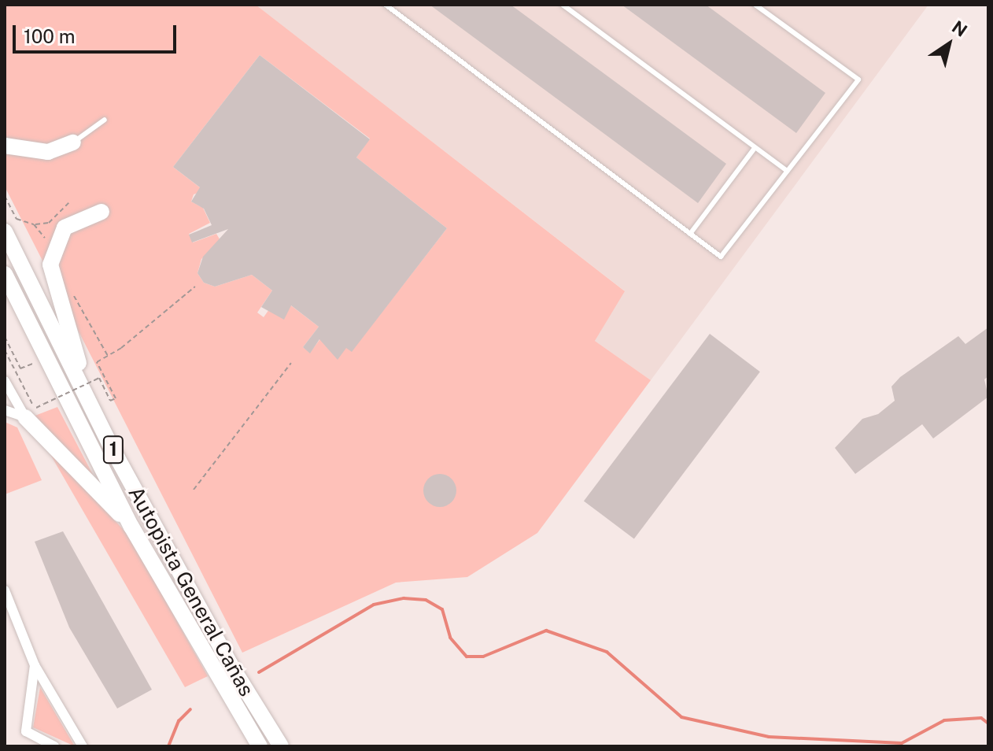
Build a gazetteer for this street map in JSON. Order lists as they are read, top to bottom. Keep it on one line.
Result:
{"streets":{"highway":["1","Autopista General Cañas"]},"scale_bar":"100 m","north":"top right"}
